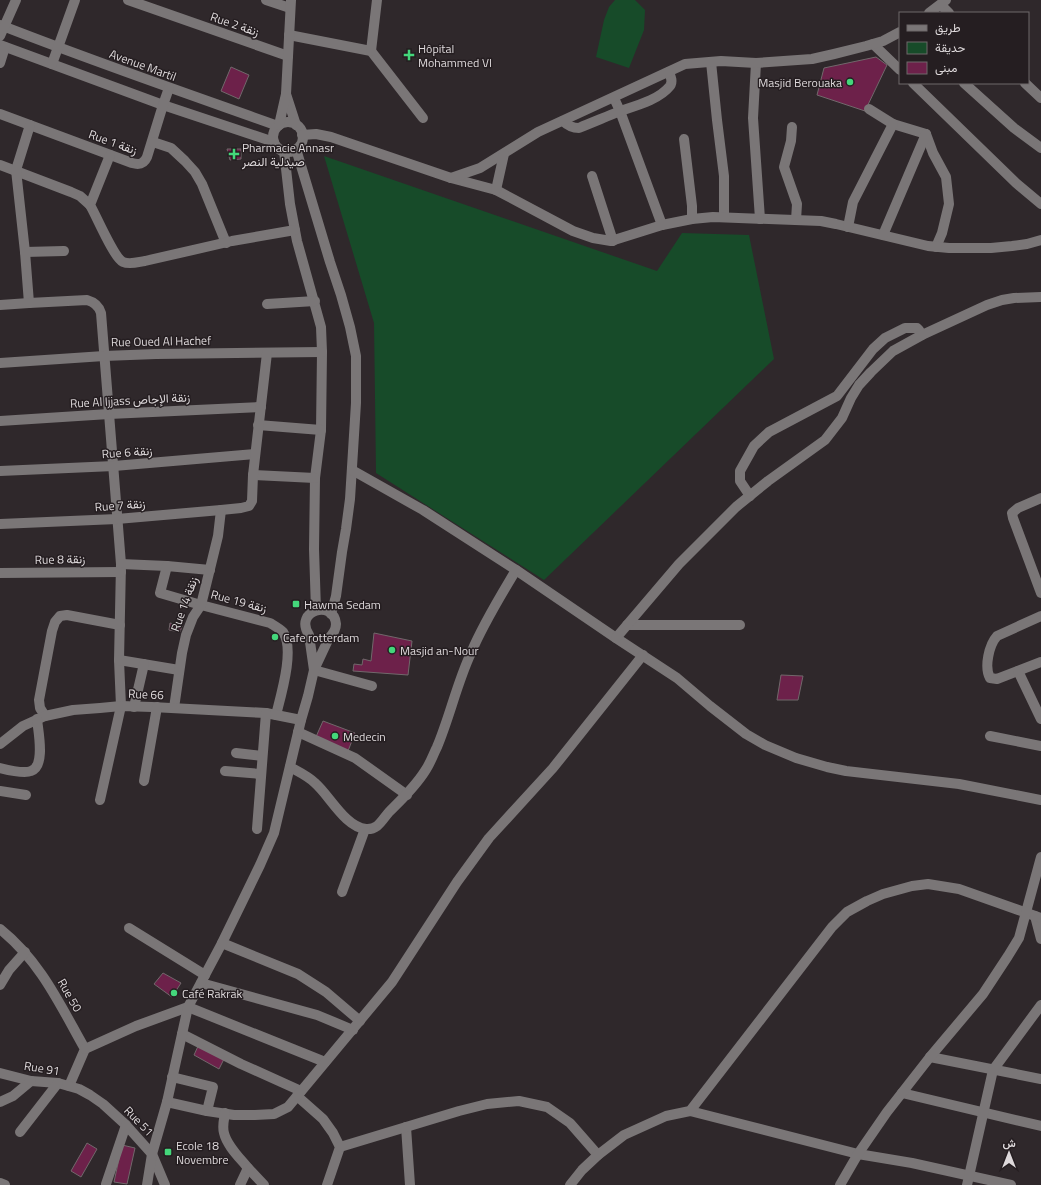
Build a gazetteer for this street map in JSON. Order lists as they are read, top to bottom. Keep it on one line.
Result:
{"streets":{"street":["Rue 2 زنقة","Avenue Martil","Rue 1 زنقة","Rue Oued Al Hachef","Rue Al Ijjass زنقة الإجاص","Rue 6 زنقة","Rue 7 زنقة","Rue 8 زنقة","Rue 19 زنقة","Rue 14 زنقة","Rue 66","Rue 50","Rue 91","Rue 51"]},"crossings":[["Avenue Martil","Rue 1 زنقة"],["Rue 7 زنقة","Rue 14 زنقة"],["Rue 8 زنقة","Rue 19 زنقة"],["Rue 8 زنقة","Rue 14 زنقة"],["Rue 19 زنقة","Rue 14 زنقة"],["Rue 19 زنقة","Rue 66"],["Rue 14 زنقة","Rue 66"],["Rue 91","Rue 51"]],"places":{"health":["Hôpital Mohammed VI","Pharmacie Annasr صيدلية النصر"],"other":["Masjid Berouaka","Cafe rotterdam","Masjid an-Nour","Medecin","Café Rakrak"],"transit":["Hawma Sedam","Ecole 18 Novembre"]},"legend":["طريق","حديقة","مبنى"],"north":"top"}
